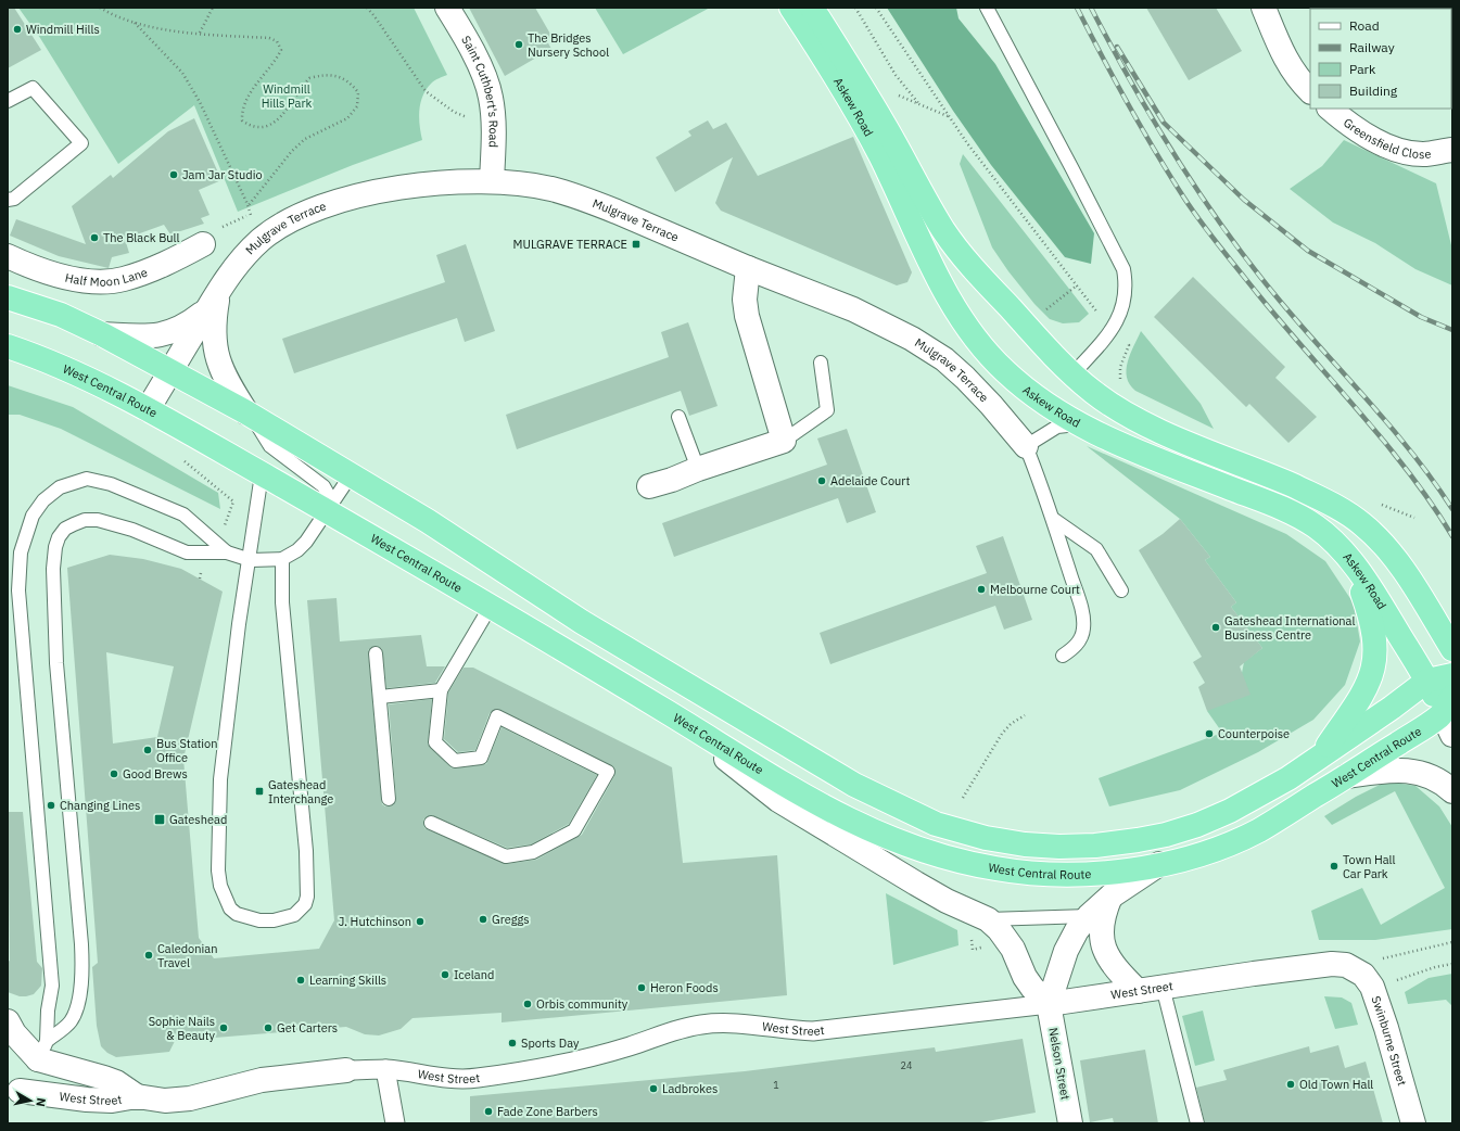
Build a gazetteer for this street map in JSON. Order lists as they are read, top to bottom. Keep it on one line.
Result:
{"streets":{"highway":["Askew Road","West Central Route"],"street":["Saint Cuthbert's Road","Greensfield Close","Mulgrave Terrace","Half Moon Lane","West Street","Swinburne Street","Nelson Street"]},"crossings":[["Saint Cuthbert's Road","Mulgrave Terrace"],["Askew Road","West Central Route"],["Mulgrave Terrace","West Central Route"],["West Street","Swinburne Street"],["West Street","Nelson Street"]],"parks":["Windmill Hills Park"],"places":{"other":["Windmill Hills","The Bridges Nursery School","Jam Jar Studio","The Black Bull","Adelaide Court","Melbourne Court","Gateshead International Business Centre","Counterpoise","Bus Station Office","Good Brews","Changing Lines","Town Hall Car Park","Greggs","J. Hutchinson","Caledonian Travel","Iceland","Learning Skills","Heron Foods","Orbis community","Sophie Nails & Beauty","Get Carters","Sports Day","Old Town Hall","Ladbrokes","Fade Zone Barbers"],"transit":["MULGRAVE TERRACE","Gateshead Interchange","Gateshead"]},"house_numbers":["24","1"],"legend":["Road","Railway","Park","Building"],"north":"right"}
